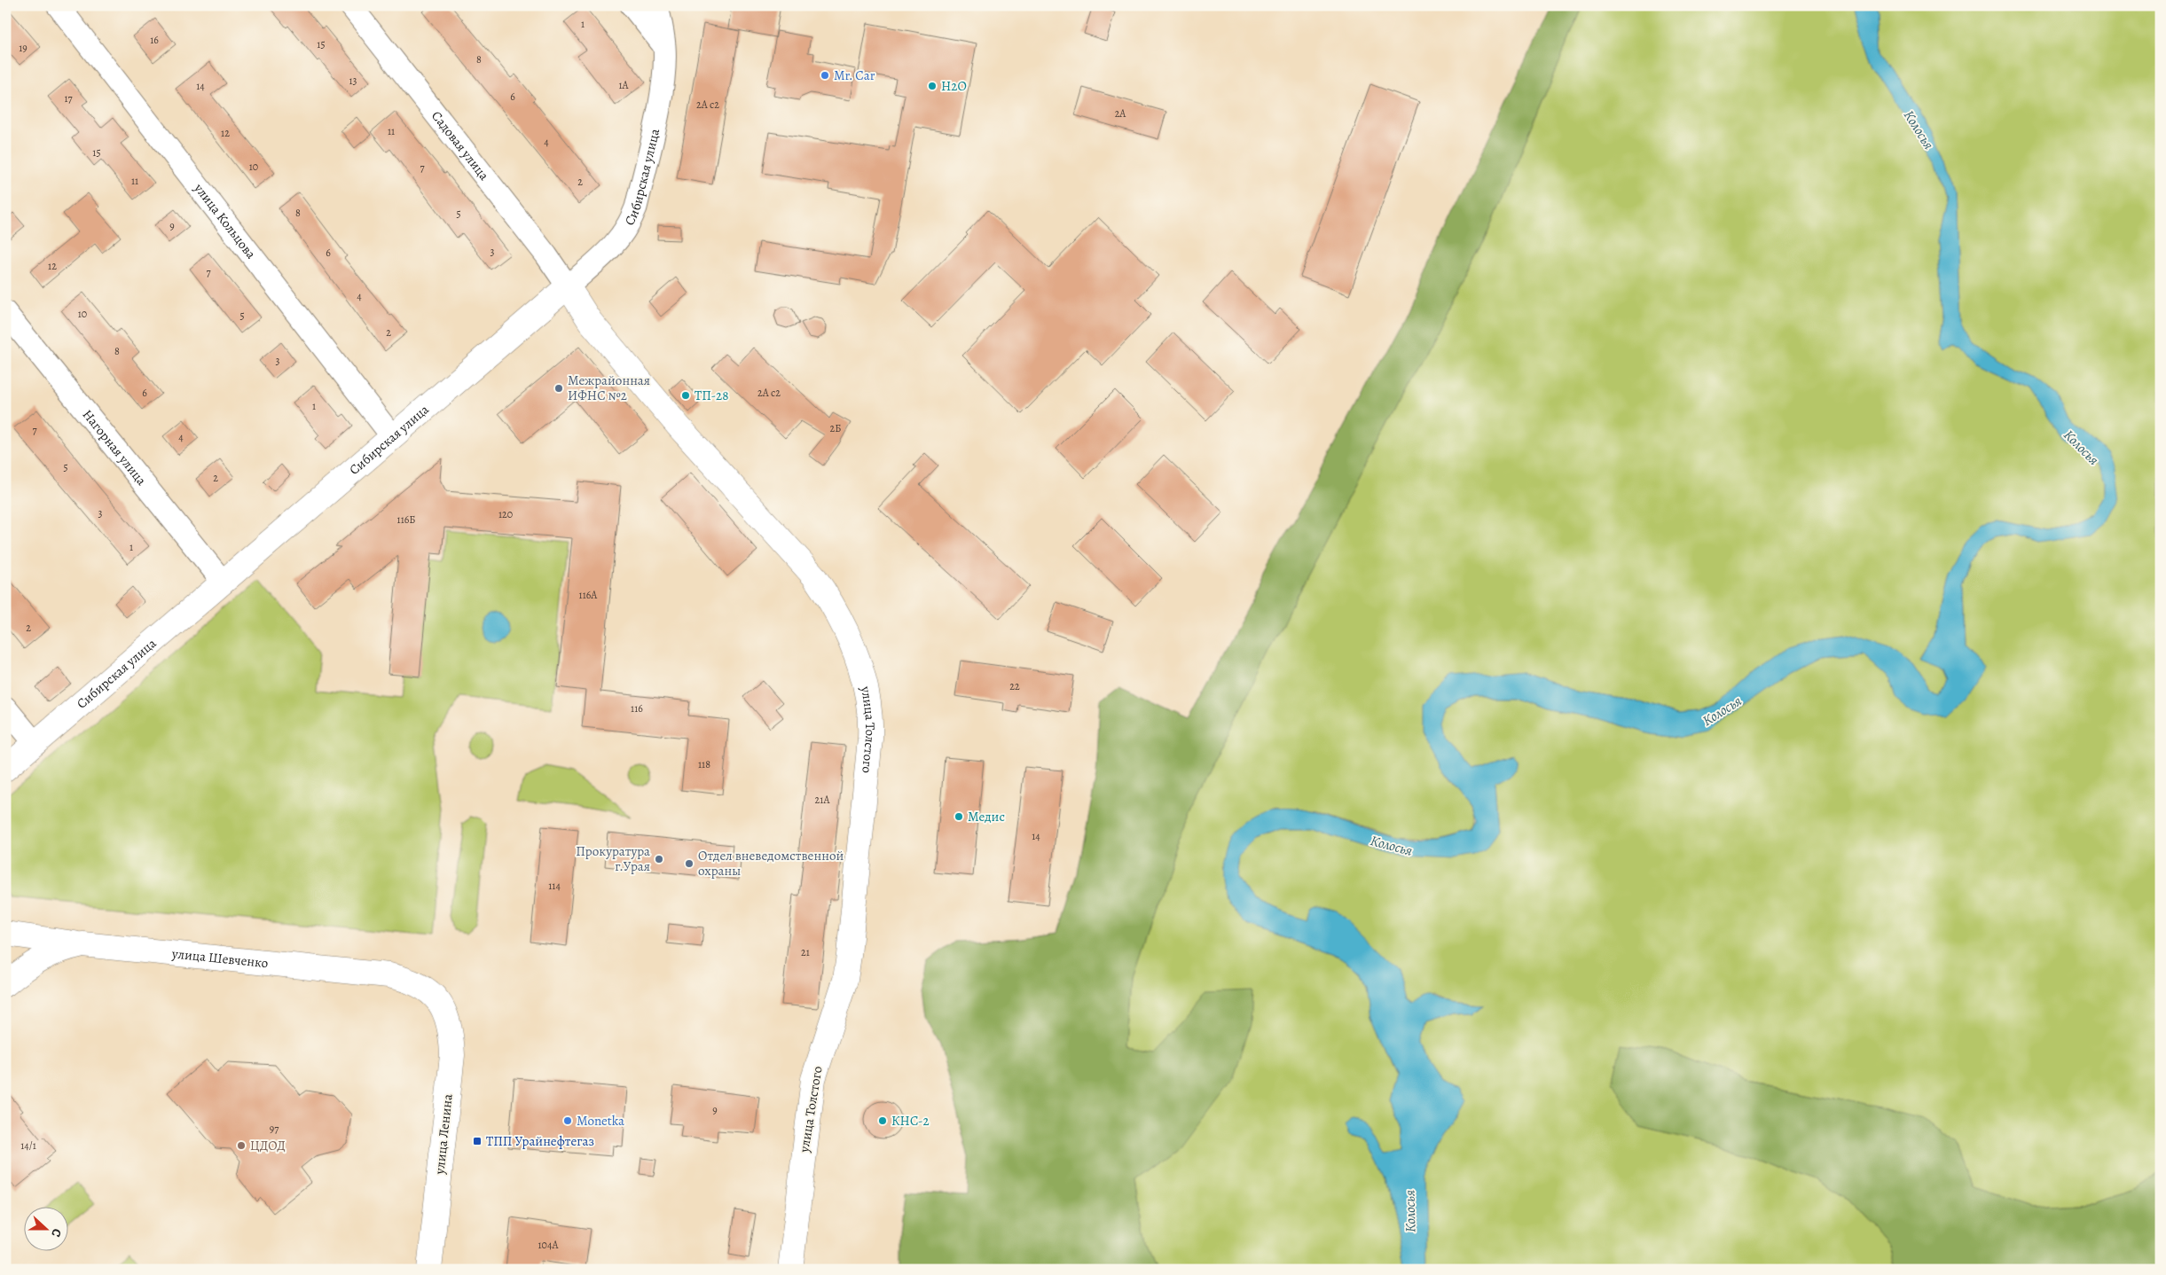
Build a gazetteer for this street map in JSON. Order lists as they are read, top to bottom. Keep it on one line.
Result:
{"streets":{"street":["Садовая улица","Сибирская улица","улица Кольцова","Нагорная улица","улица Толстого","улица Шевченко","улица Ленина"]},"crossings":[["Садовая улица","Сибирская улица"],["Садовая улица","улица Толстого"],["Сибирская улица","улица Кольцова"],["Сибирская улица","Нагорная улица"],["Сибирская улица","улица Толстого"],["улица Шевченко","улица Ленина"]],"water":["Колосья"],"places":{"other":["Mr. Car","Н2О","Межрайонная ИФНС №2","ТП-28","Медис","Прокуратура г.Урая","Отдел вневедомственной охраны","Monetka","КНС-2","ЦДОД"],"transit":["ТПП Урайнефтегаз"]},"house_numbers":["1","16","15","19","8","13","1А","14","6","17","2А с2","2А","11","12","4","15","10","7","11","2","8","5","9","3","6","12","7","4","10","5","2","8","3","6","2А с2","1","2Б","7","4","5","2","3","120","116Б","1","116А","2","22","116","118","21А","14","114","21","9","97","14/1","104А"],"north":"right"}
